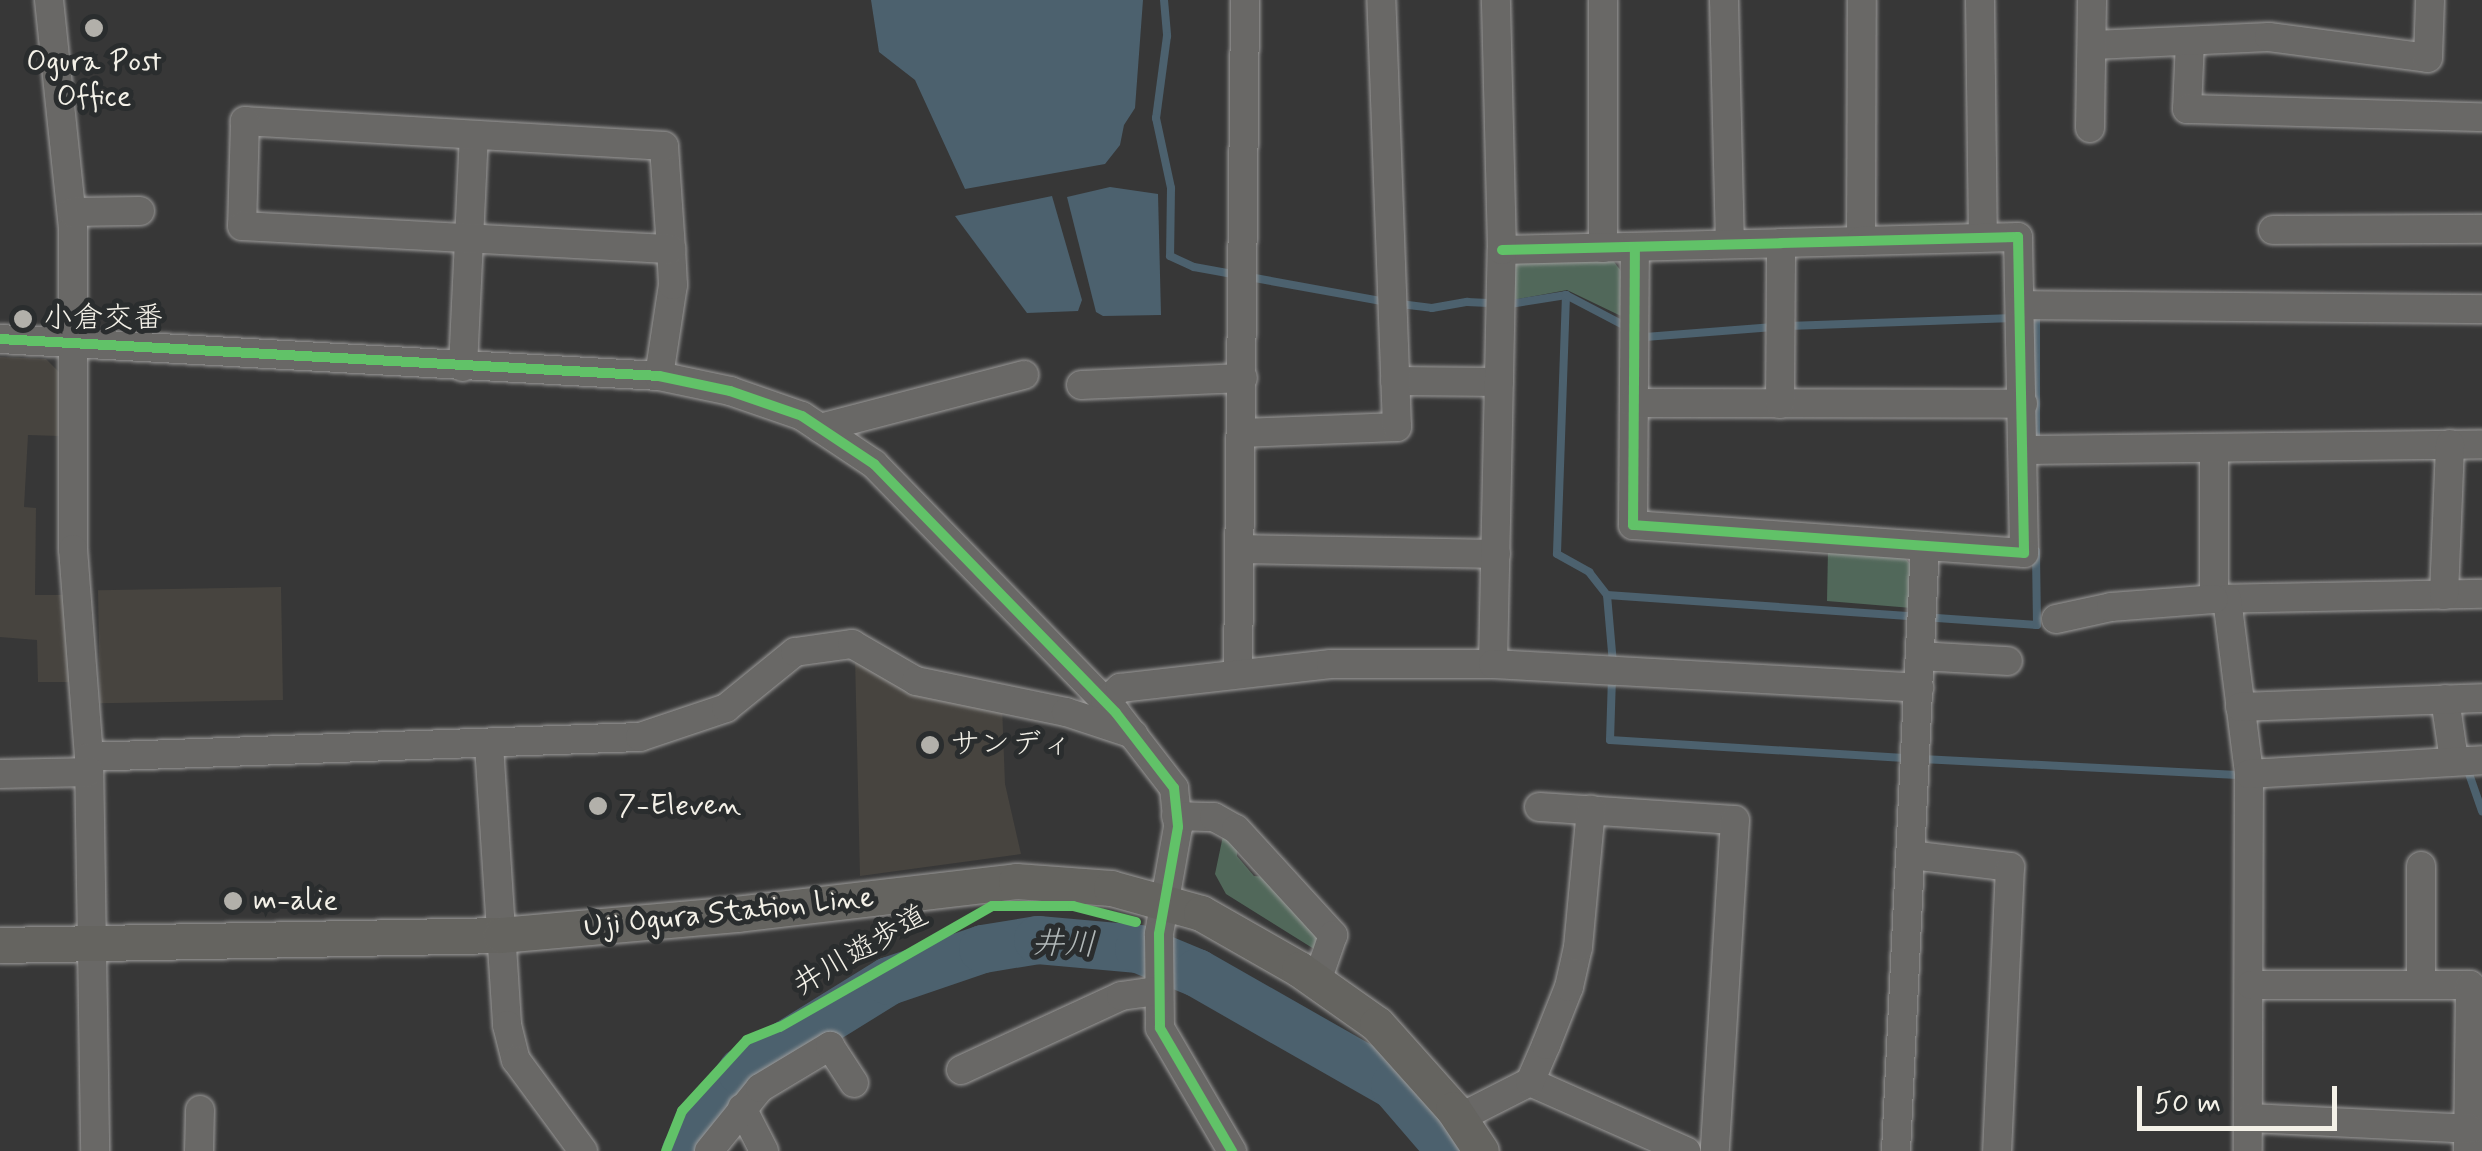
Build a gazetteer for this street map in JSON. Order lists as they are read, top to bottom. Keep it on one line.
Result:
{"streets":{"main road":["Uji Ogura Station Line"],"cycle path":["井川遊歩道"]},"water":["井川"],"places":["Ogura Post Office","小倉交番","サンディ","7-Eleven","m-alie"],"scale_bar":"50 m"}
